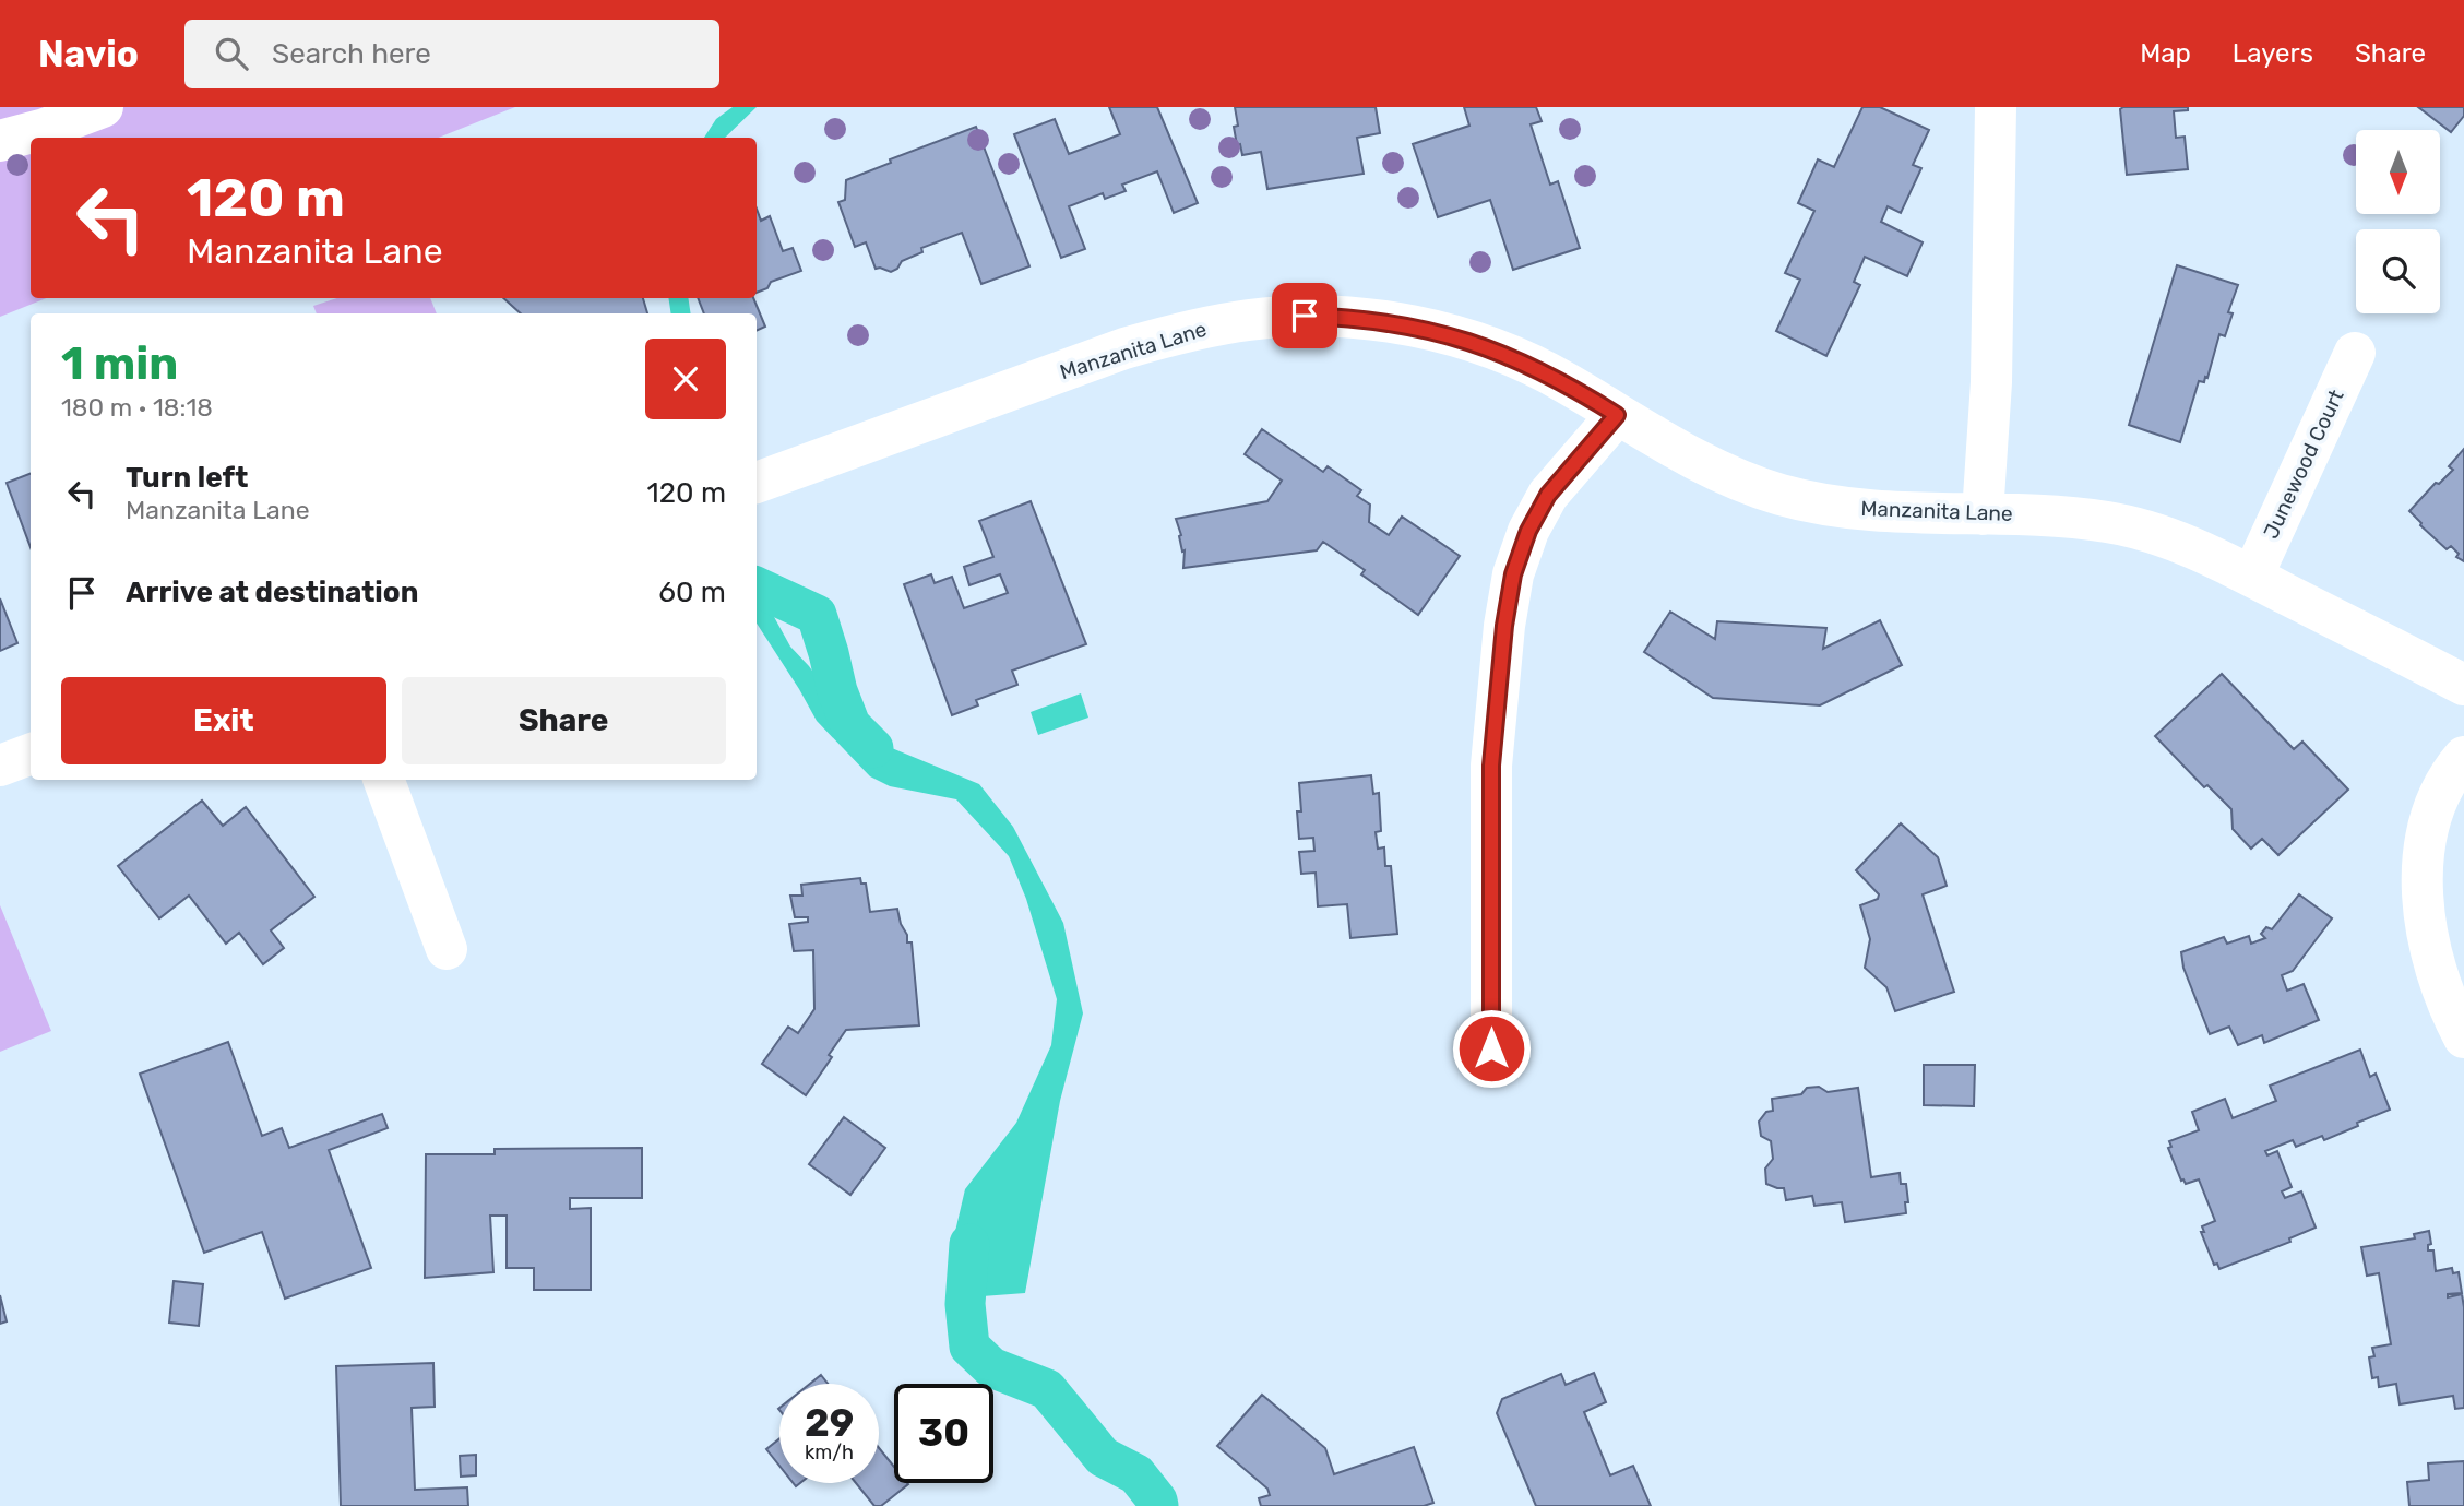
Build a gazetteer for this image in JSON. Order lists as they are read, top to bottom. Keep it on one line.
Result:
{"streets":{"street":["Manzanita Lane","Junewood Court"]},"crossings":[["Manzanita Lane","Junewood Court"]],"north":"bottom","page":{"header":"Navio","search":"Search here","nav":["Map","Layers","Share"],"turn":["120 m","Manzanita Lane"],"heading":["1 min","180 m · 18:18"],"list":[{"name":"Turn left","note":"Manzanita Lane","value":"120 m"},{"name":"Arrive at destination","value":"60 m"}],"buttons":["Exit","Share"],"speed":"29 km/h","limit":"30"}}
